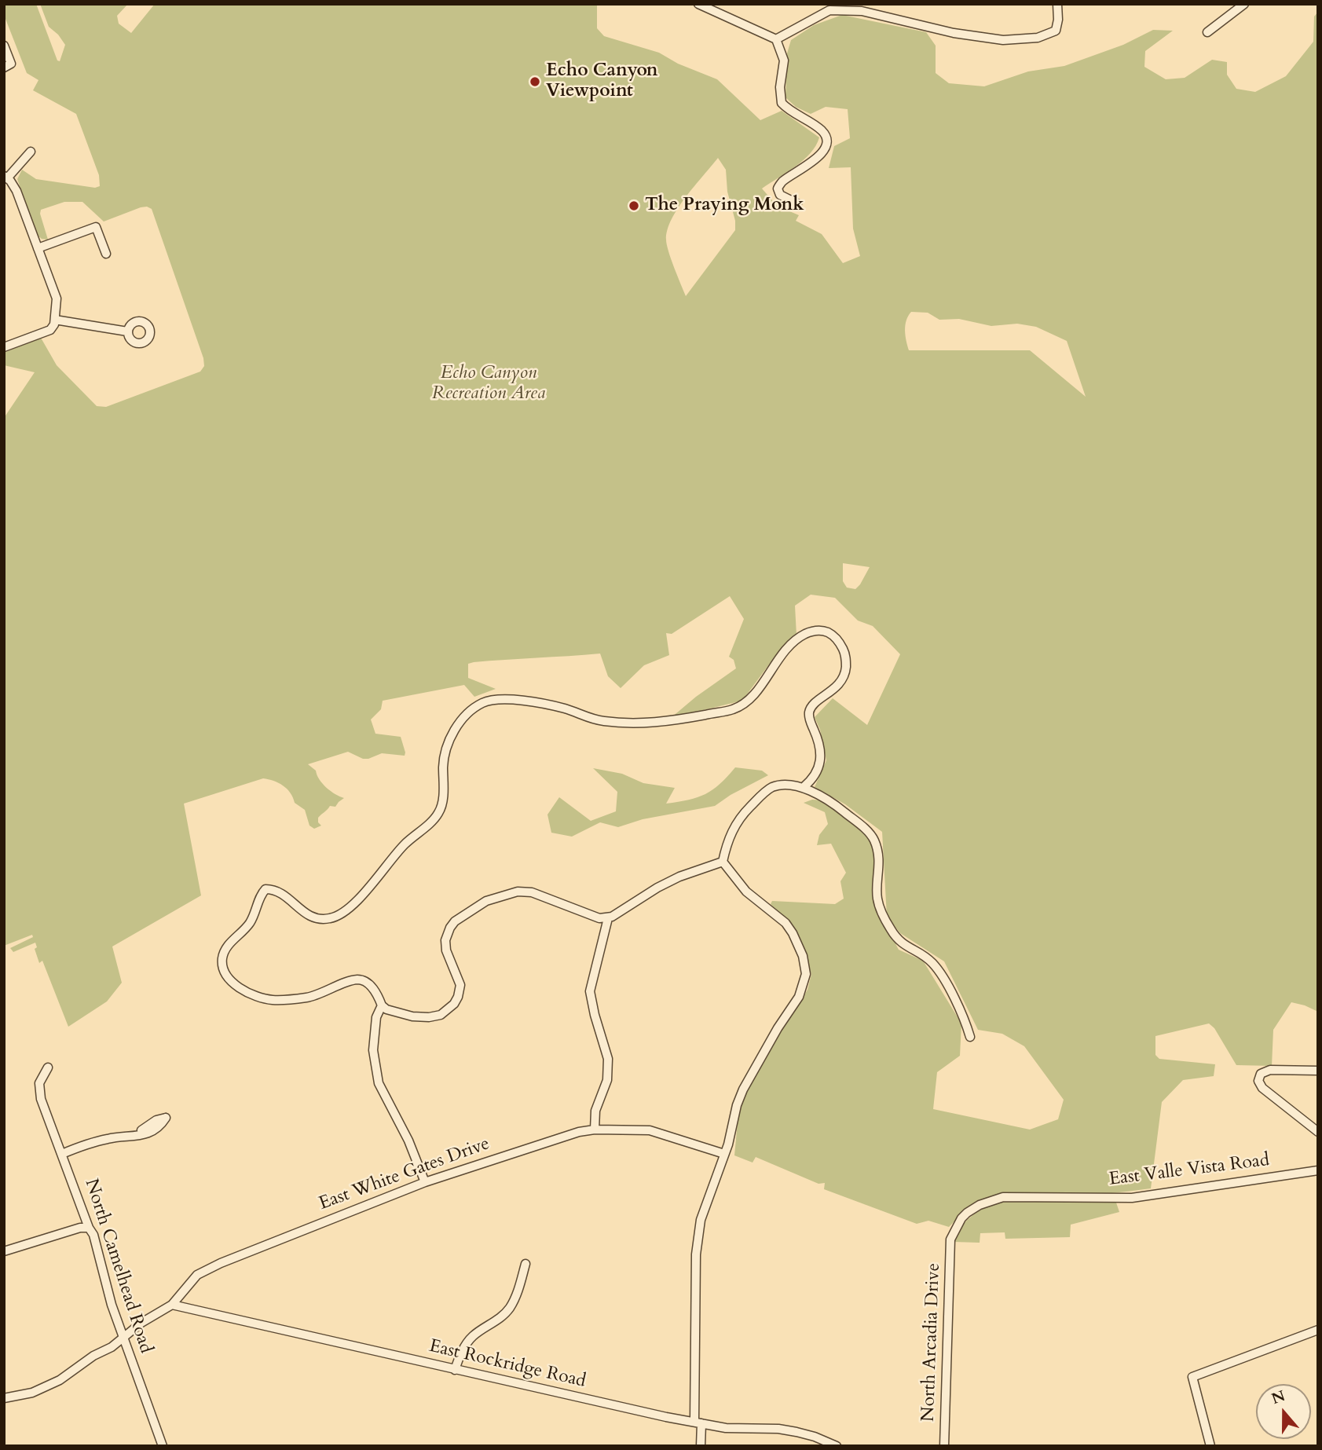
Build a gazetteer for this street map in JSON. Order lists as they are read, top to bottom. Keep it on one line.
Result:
{"streets":{"street":["East Valle Vista Road","East White Gates Drive","North Camelhead Road","North Arcadia Drive","East Rockridge Road"]},"crossings":[["East Valle Vista Road","North Arcadia Drive"],["East White Gates Drive","North Camelhead Road"],["East White Gates Drive","East Rockridge Road"]],"parks":["Echo Canyon Recreation Area"],"places":["Echo Canyon Viewpoint","The Praying Monk"],"north":"top"}
